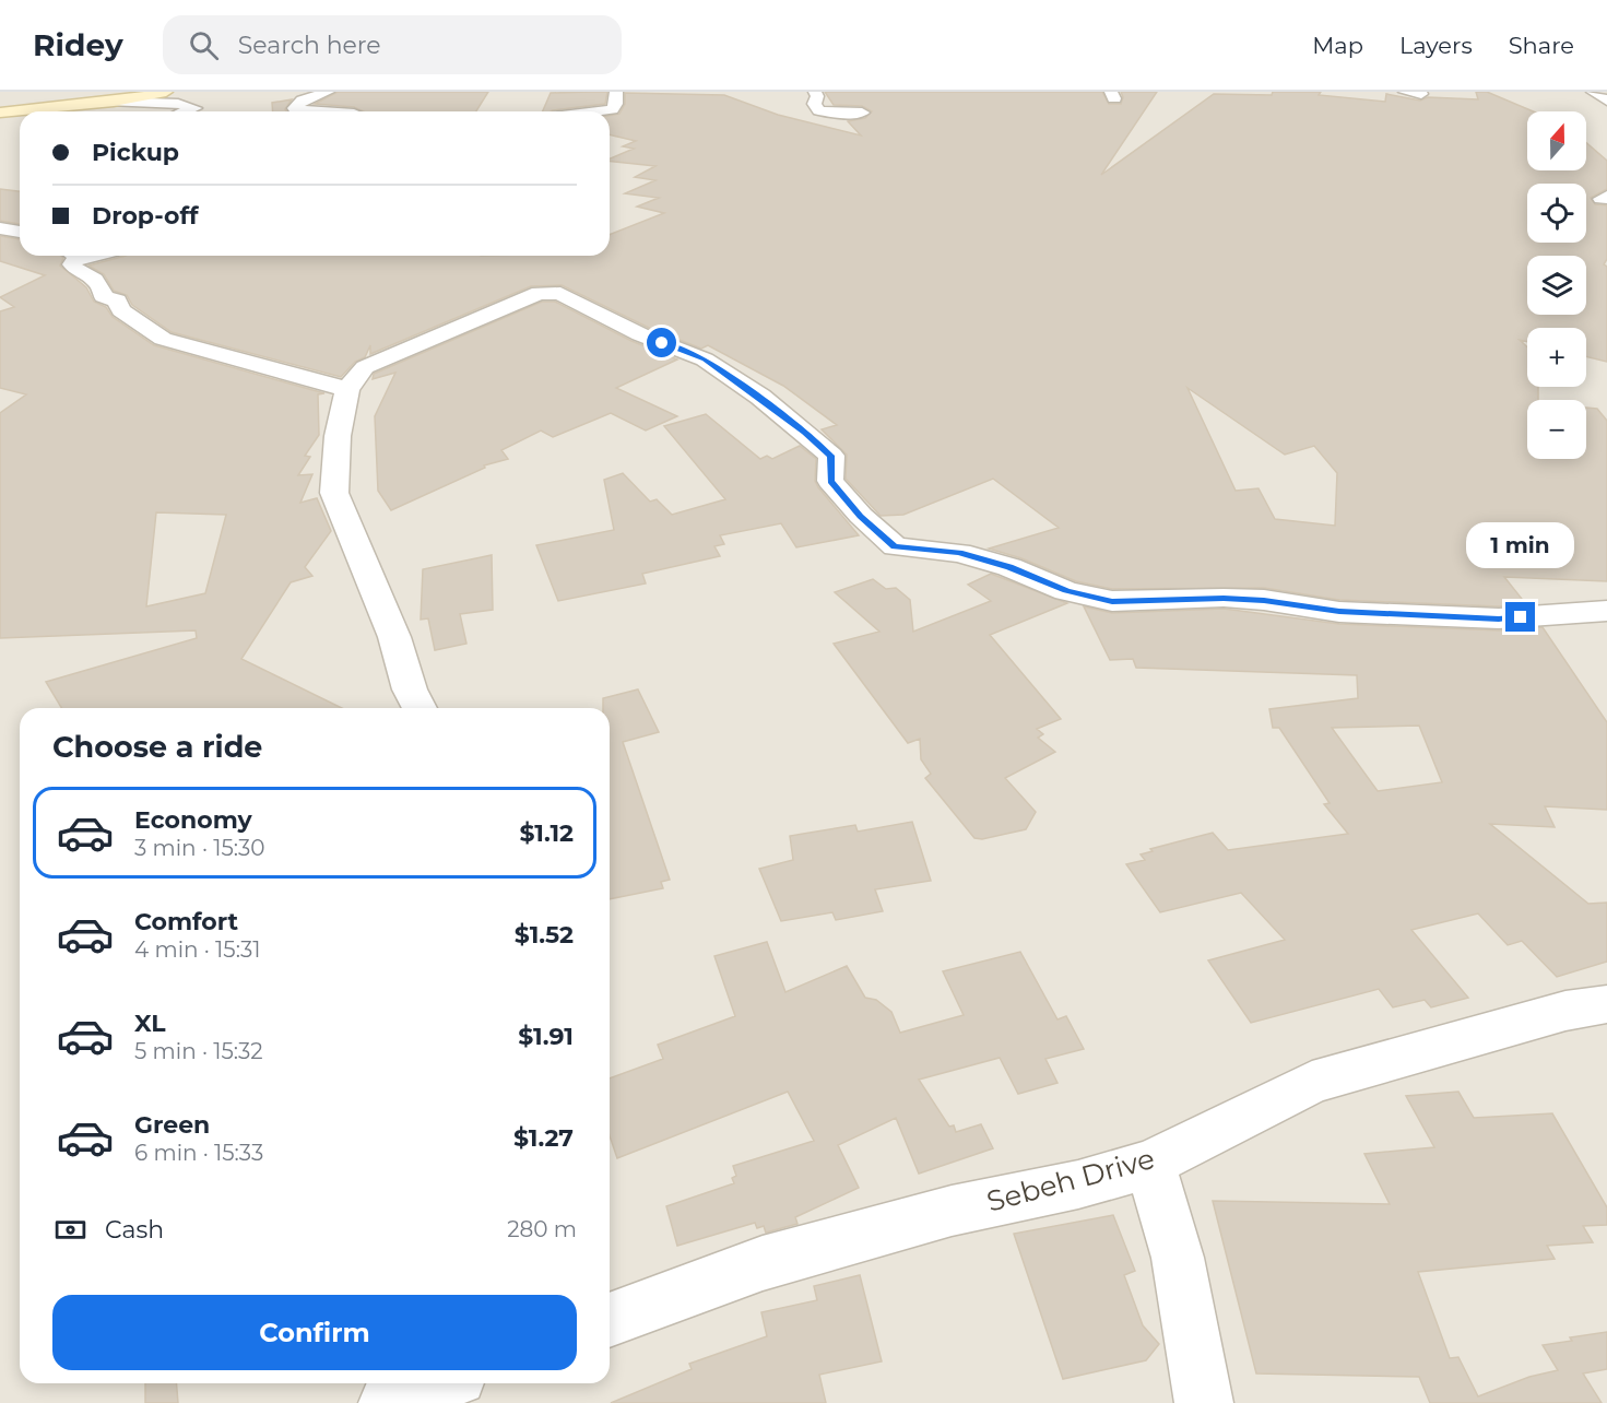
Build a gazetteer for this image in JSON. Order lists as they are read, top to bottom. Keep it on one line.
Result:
{"streets":{"street":["Sebeh Drive"]},"north":"top","page":{"header":"Ridey","search":"Search here","nav":["Map","Layers","Share"],"map_buttons":["+","−"],"banner":["Pickup","Drop-off"],"bubble":"1 min","heading":"Choose a ride","list":[{"name":"Economy","note":"3 min · 15:30","value":"$1.12"},{"name":"Comfort","note":"4 min · 15:31","value":"$1.52"},{"name":"XL","note":"5 min · 15:32","value":"$1.91"},{"name":"Green","note":"6 min · 15:33","value":"$1.27"}],"pay":["Cash","280 m"],"buttons":"Confirm"}}
